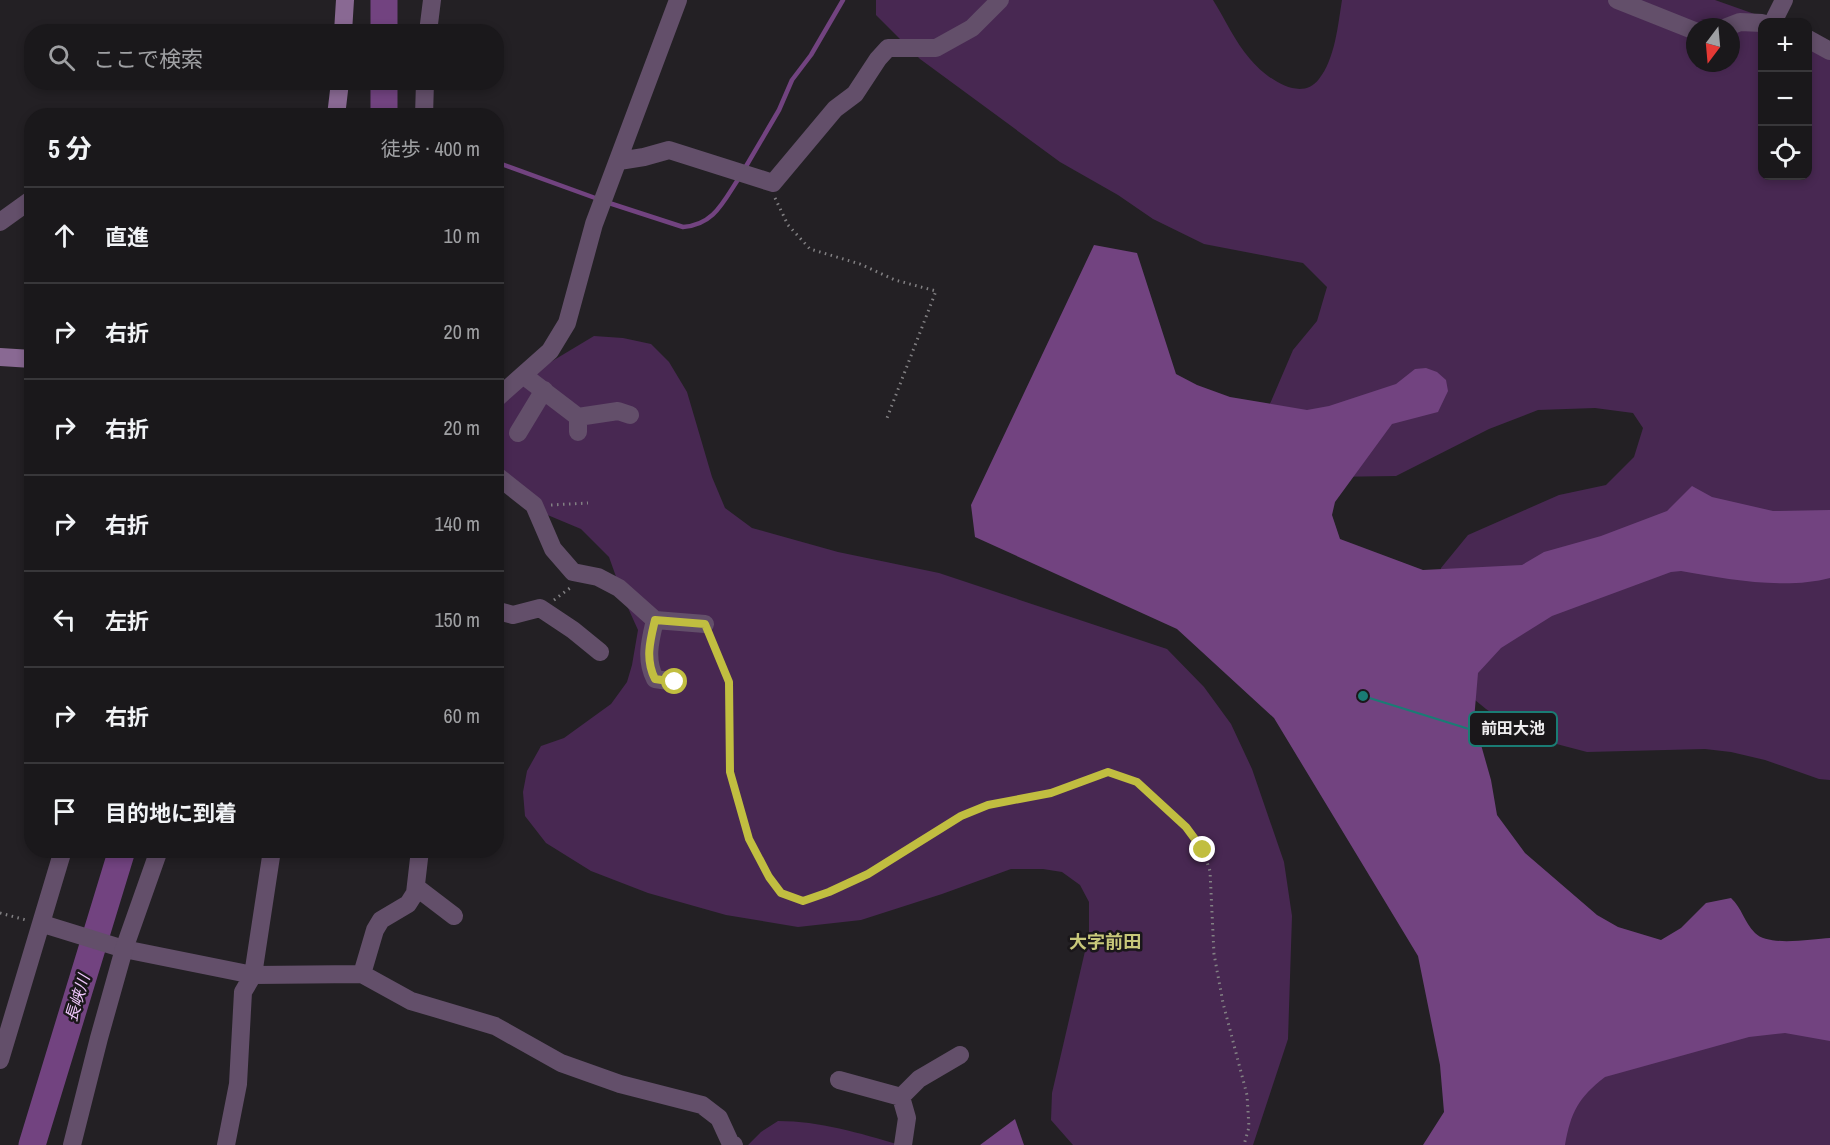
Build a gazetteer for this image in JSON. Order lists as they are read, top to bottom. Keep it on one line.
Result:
{"districts":["大字前田"],"water":["長峡川"],"places":["前田大池"],"north":"bottom","page":{"map_buttons":["+","−"],"search":"ここで検索","heading":["5 分","徒歩 · 400 m"],"list":[["直進","10 m"],["右折","20 m"],["右折","20 m"],["右折","140 m"],["左折","150 m"],["右折","60 m"],"目的地に到着"]}}
